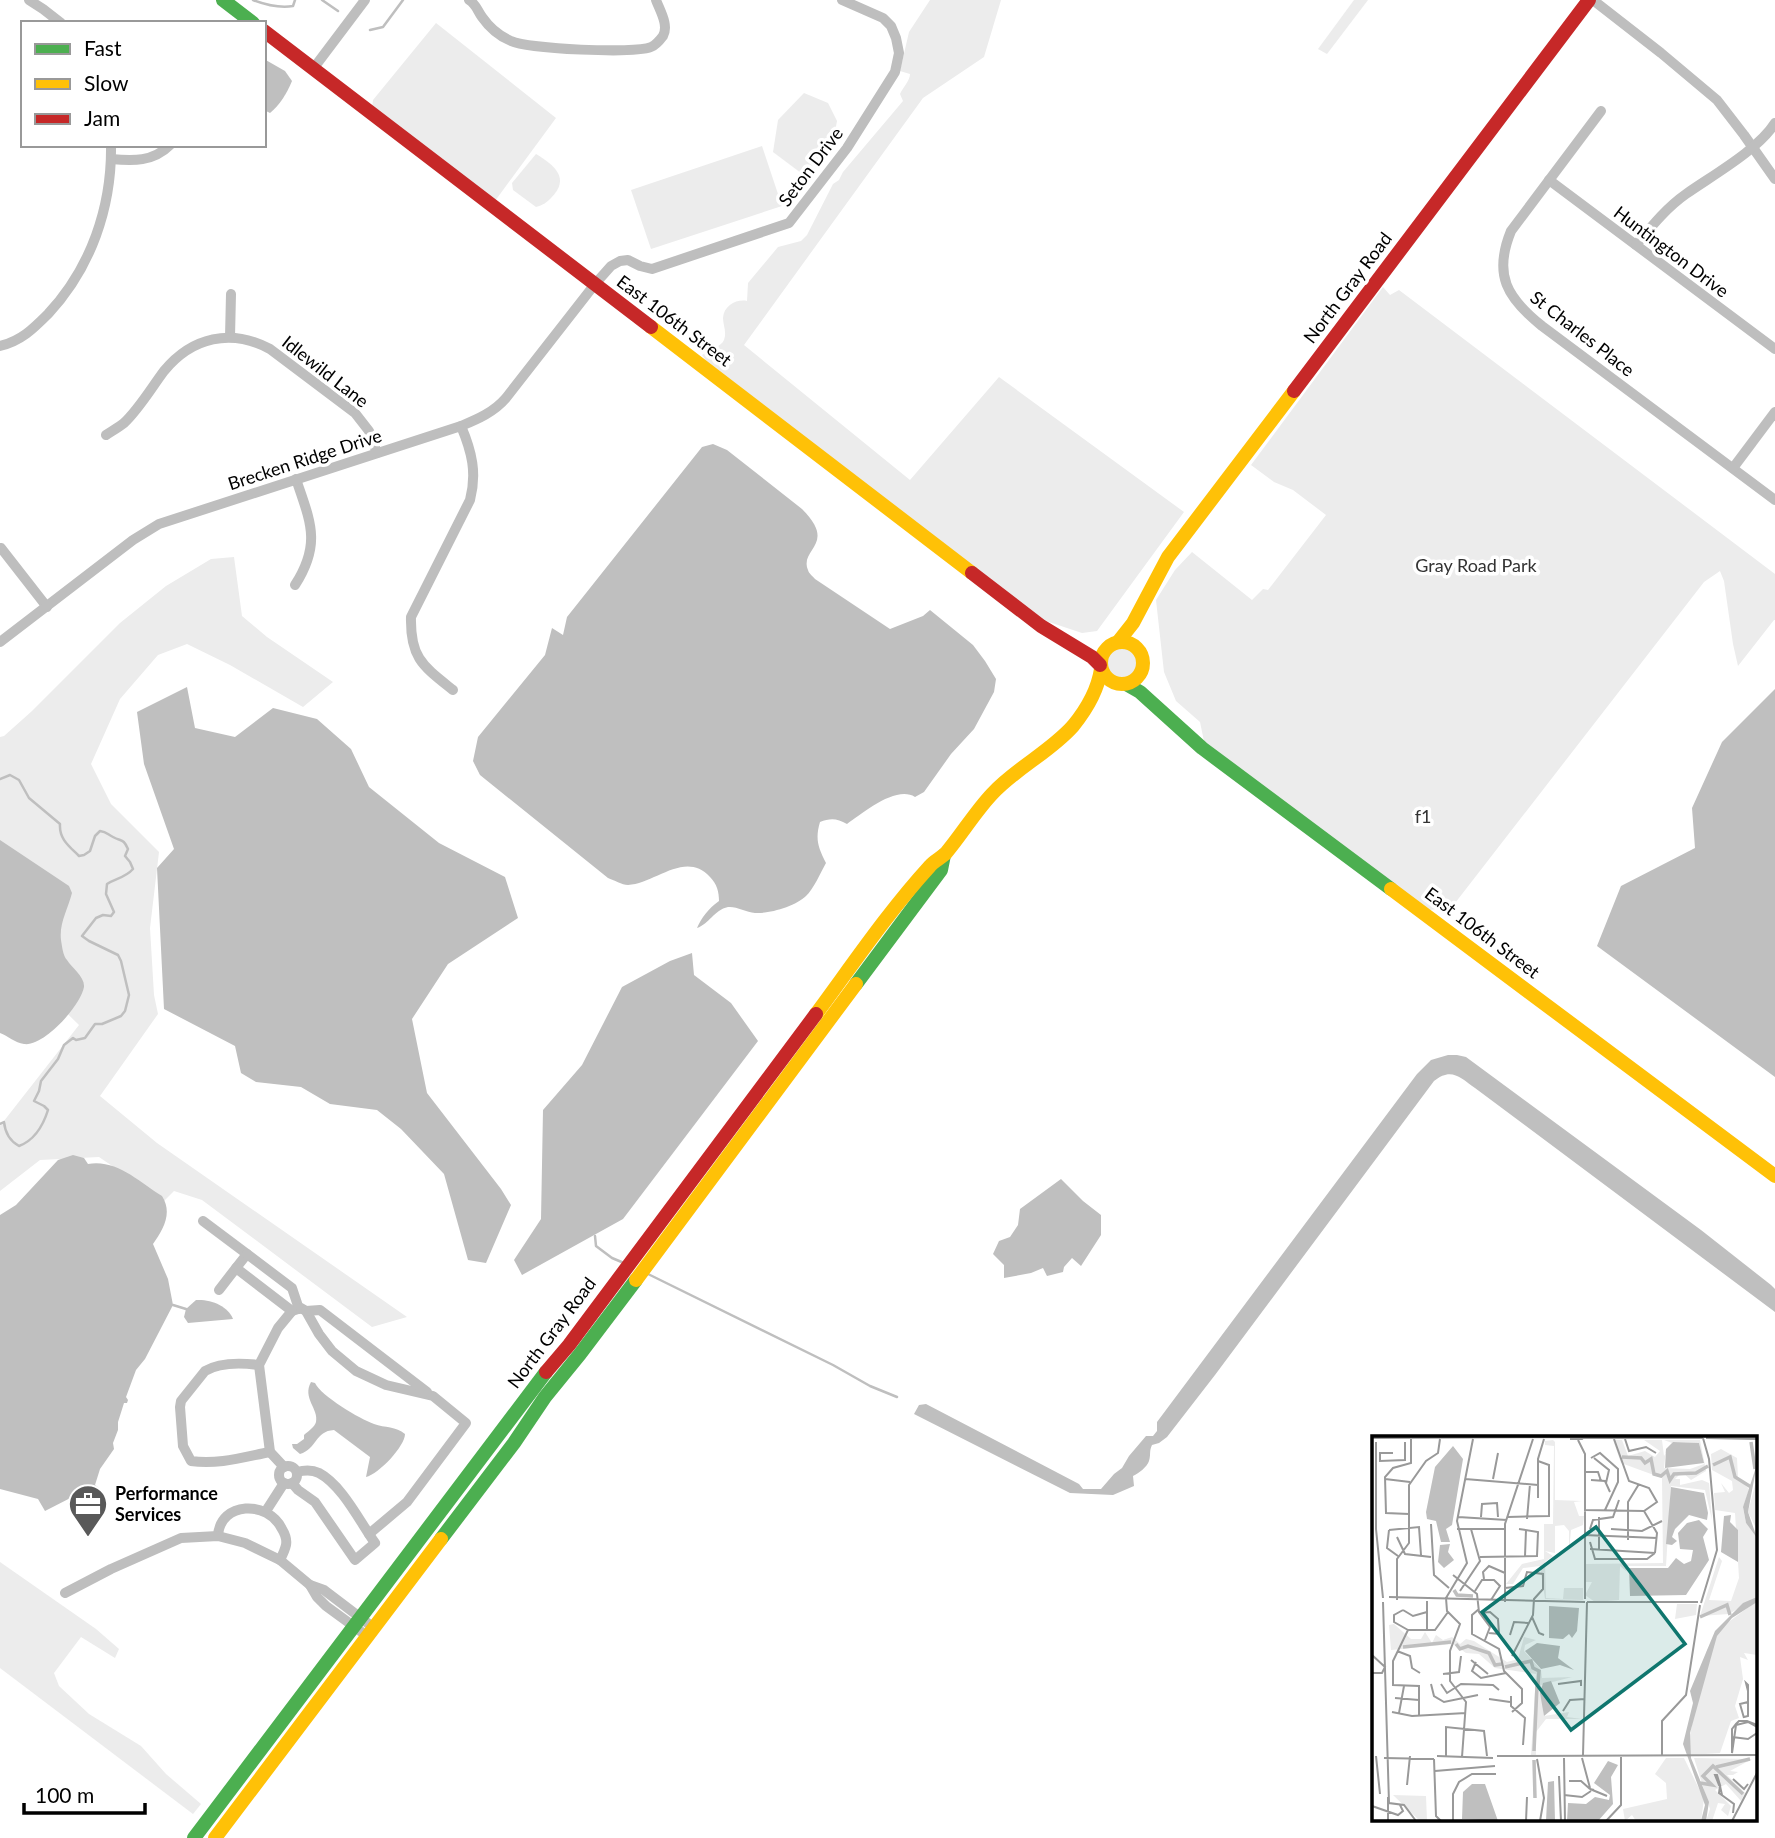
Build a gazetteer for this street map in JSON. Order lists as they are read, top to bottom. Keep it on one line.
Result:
{"streets":{"street":["Seton Drive","Huntington Drive","North Gray Road","East 106th Street","St Charles Place","Idlewild Lane","Brecken Ridge Drive"]},"crossings":[["Seton Drive","East 106th Street"],["Seton Drive","Brecken Ridge Drive"],["Huntington Drive","St Charles Place"],["North Gray Road","East 106th Street"],["East 106th Street","Brecken Ridge Drive"],["Idlewild Lane","Brecken Ridge Drive"]],"parks":["Gray Road Park","f1"],"places":{"office":["Performance Services"]},"legend":["Fast","Slow","Jam"],"scale_bar":"100 m"}
